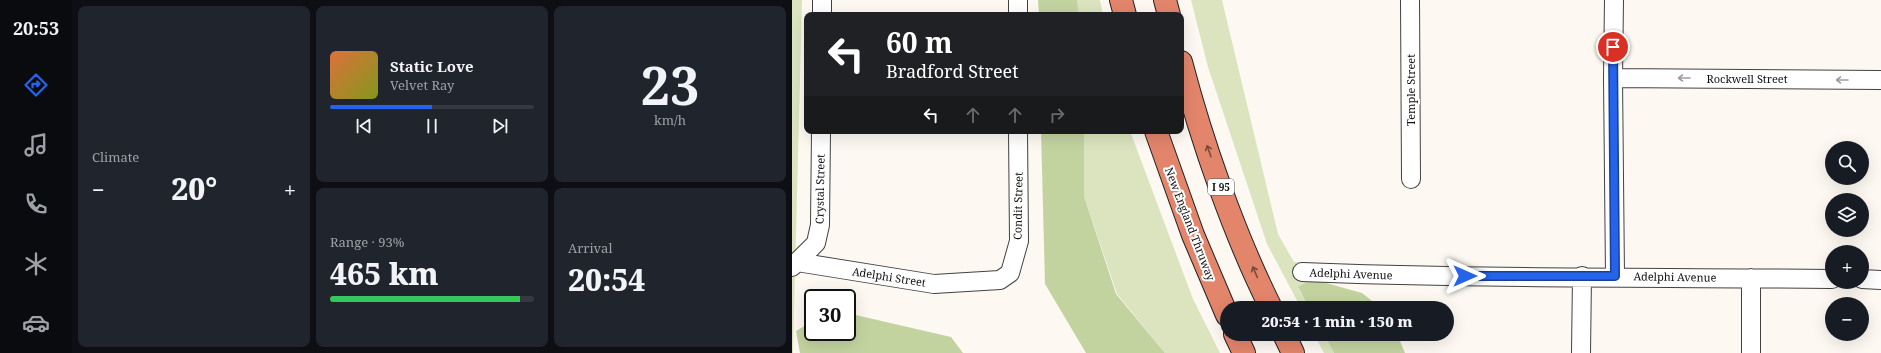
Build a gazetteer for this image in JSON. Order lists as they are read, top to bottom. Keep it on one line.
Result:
{"streets":{"highway":["I 95","New England Thruway"],"street":["Rockwell Street","Temple Street","Crystal Street","Condit Street","Adelphi Avenue","Adelphi Street"]},"crossings":[["Crystal Street","Adelphi Street"],["Condit Street","Adelphi Street"]],"one_way":["Rockwell Street"],"page":{"tabs":"20:53","tile":["Climate",["23","km/h"],["Range · 93%","465 km"],["Arrival","20:54"]],"turn":["60 m","Bradford Street"],"song":["Static Love","Velvet Ray"],"map_buttons":["+","−"],"heat":["−","20°","+"],"limit":"30","trip":"20:54 · 1 min · 150 m"}}
